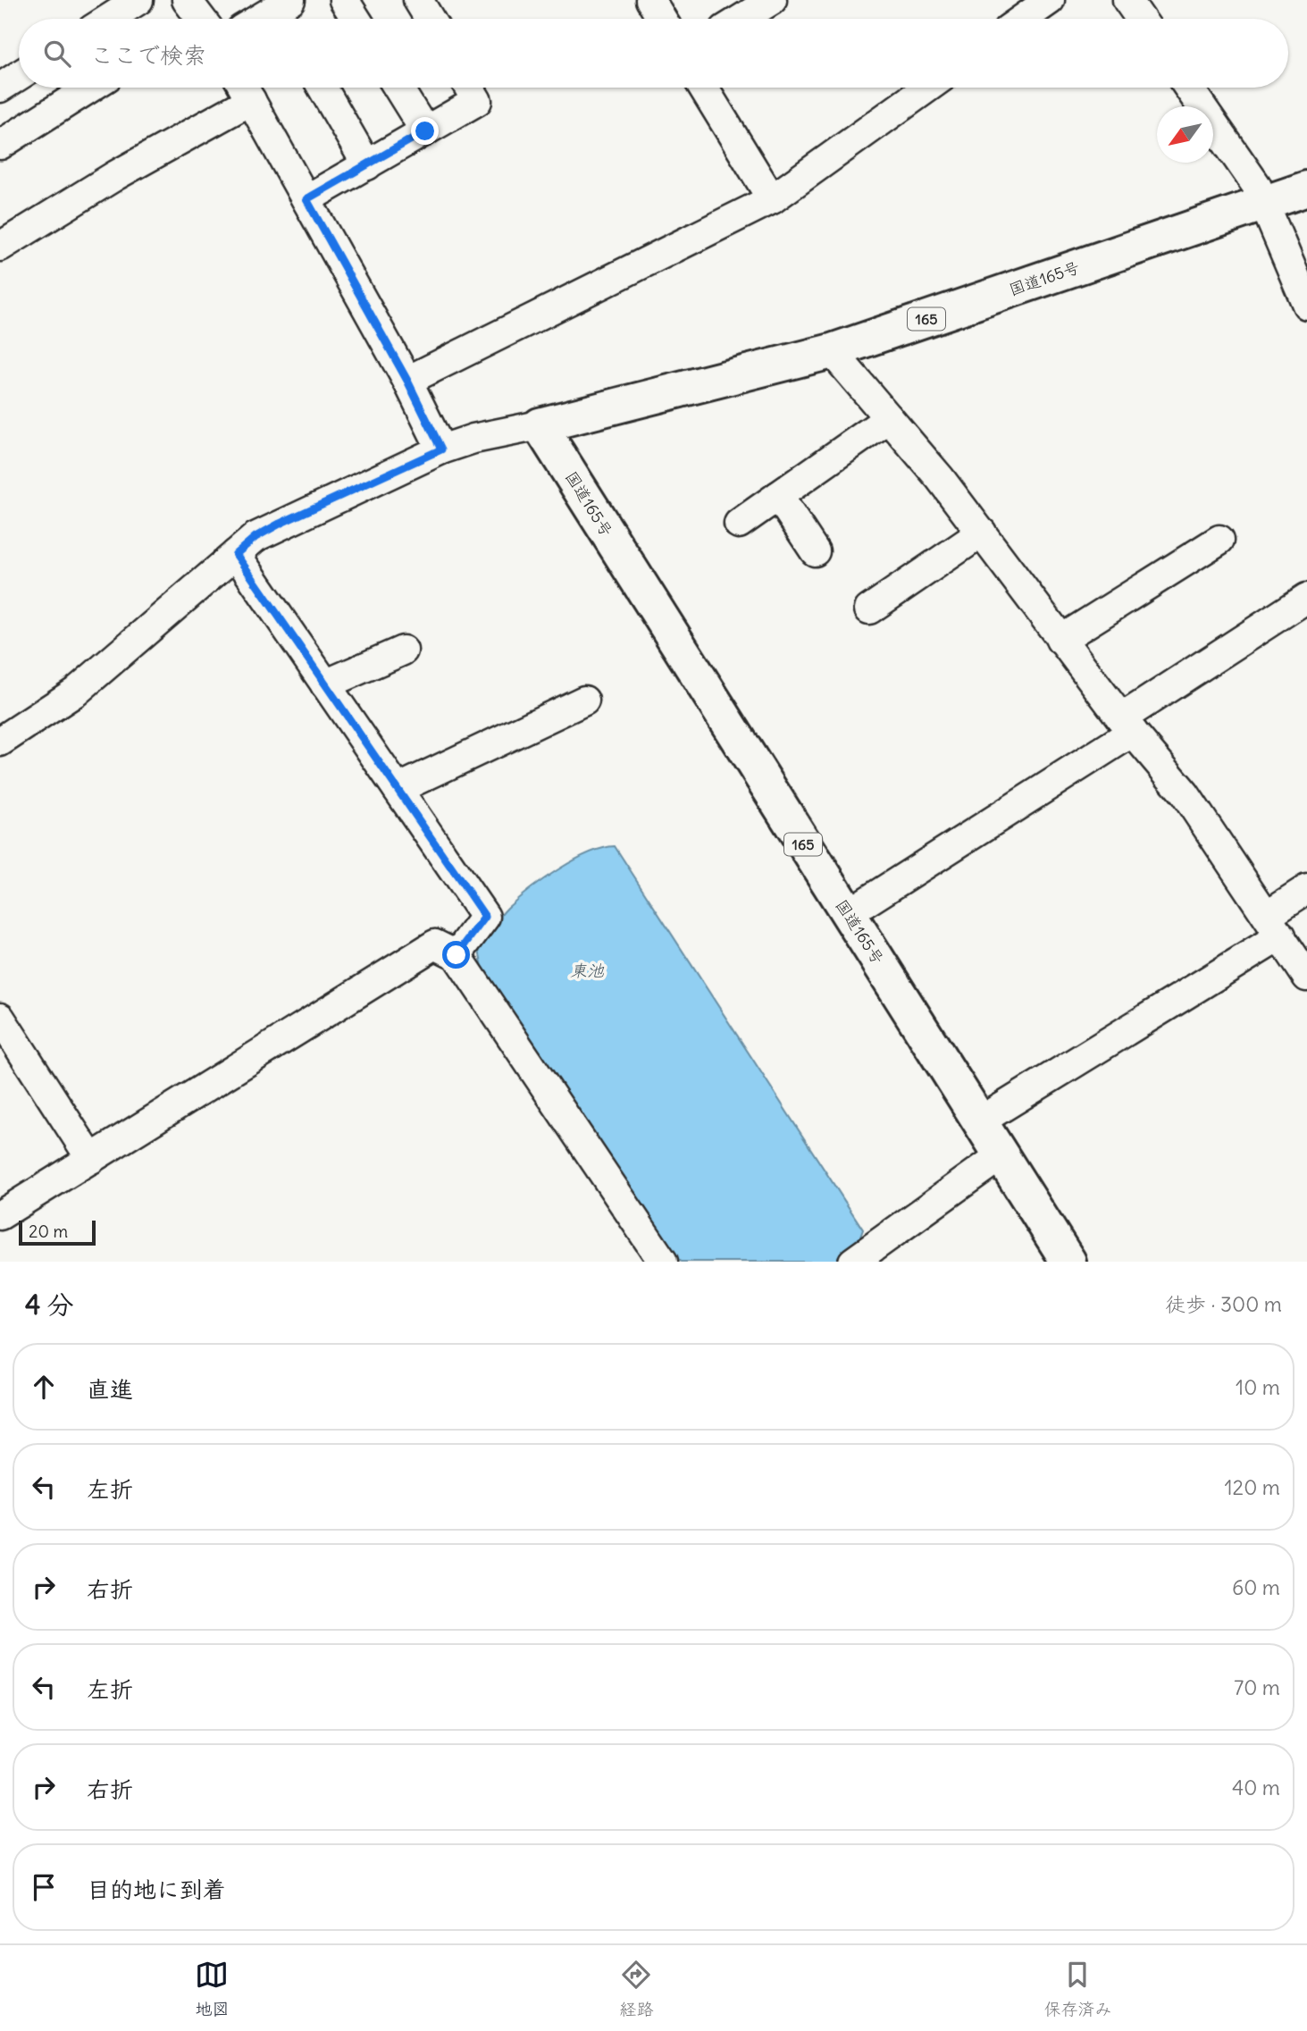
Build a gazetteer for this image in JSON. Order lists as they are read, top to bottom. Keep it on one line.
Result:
{"streets":{"highway":["国道165号","165"]},"water":["東池"],"scale_bar":"20 m","north":"bottom left","page":{"search":"ここで検索","scale":"20 m","heading":["4 分","徒歩 · 300 m"],"list":[["直進","10 m"],["左折","120 m"],["右折","60 m"],["左折","70 m"],["右折","40 m"],"目的地に到着"],"nav":["地図","経路","保存済み"]}}
